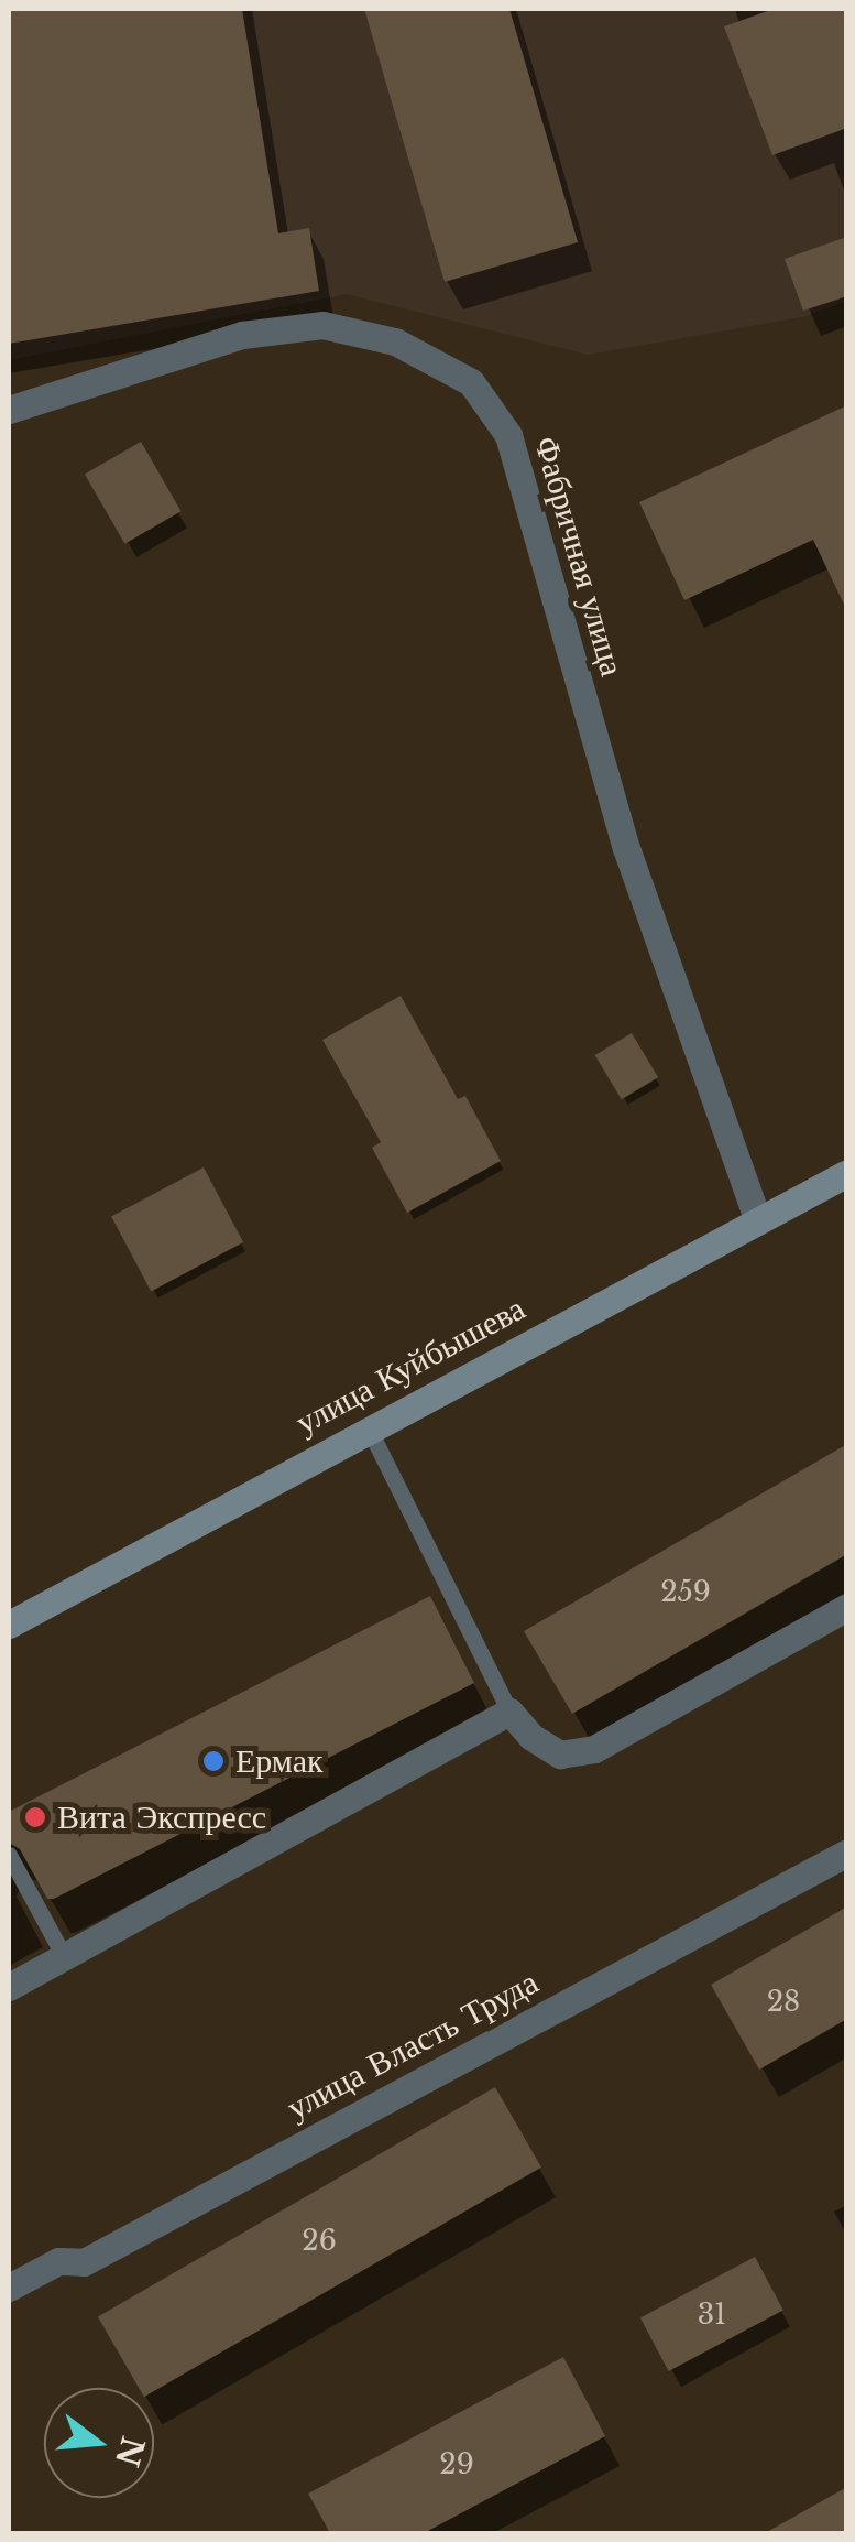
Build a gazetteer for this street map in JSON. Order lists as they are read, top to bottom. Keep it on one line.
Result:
{"streets":{"main road":["улица Куйбышева"],"street":["Фабричная улица","улица Власть Труда"]},"crossings":[["Фабричная улица","улица Куйбышева"]],"places":["Ермак","Вита Экспресс"],"house_numbers":["259","28","26","31","29"],"north":"right"}
